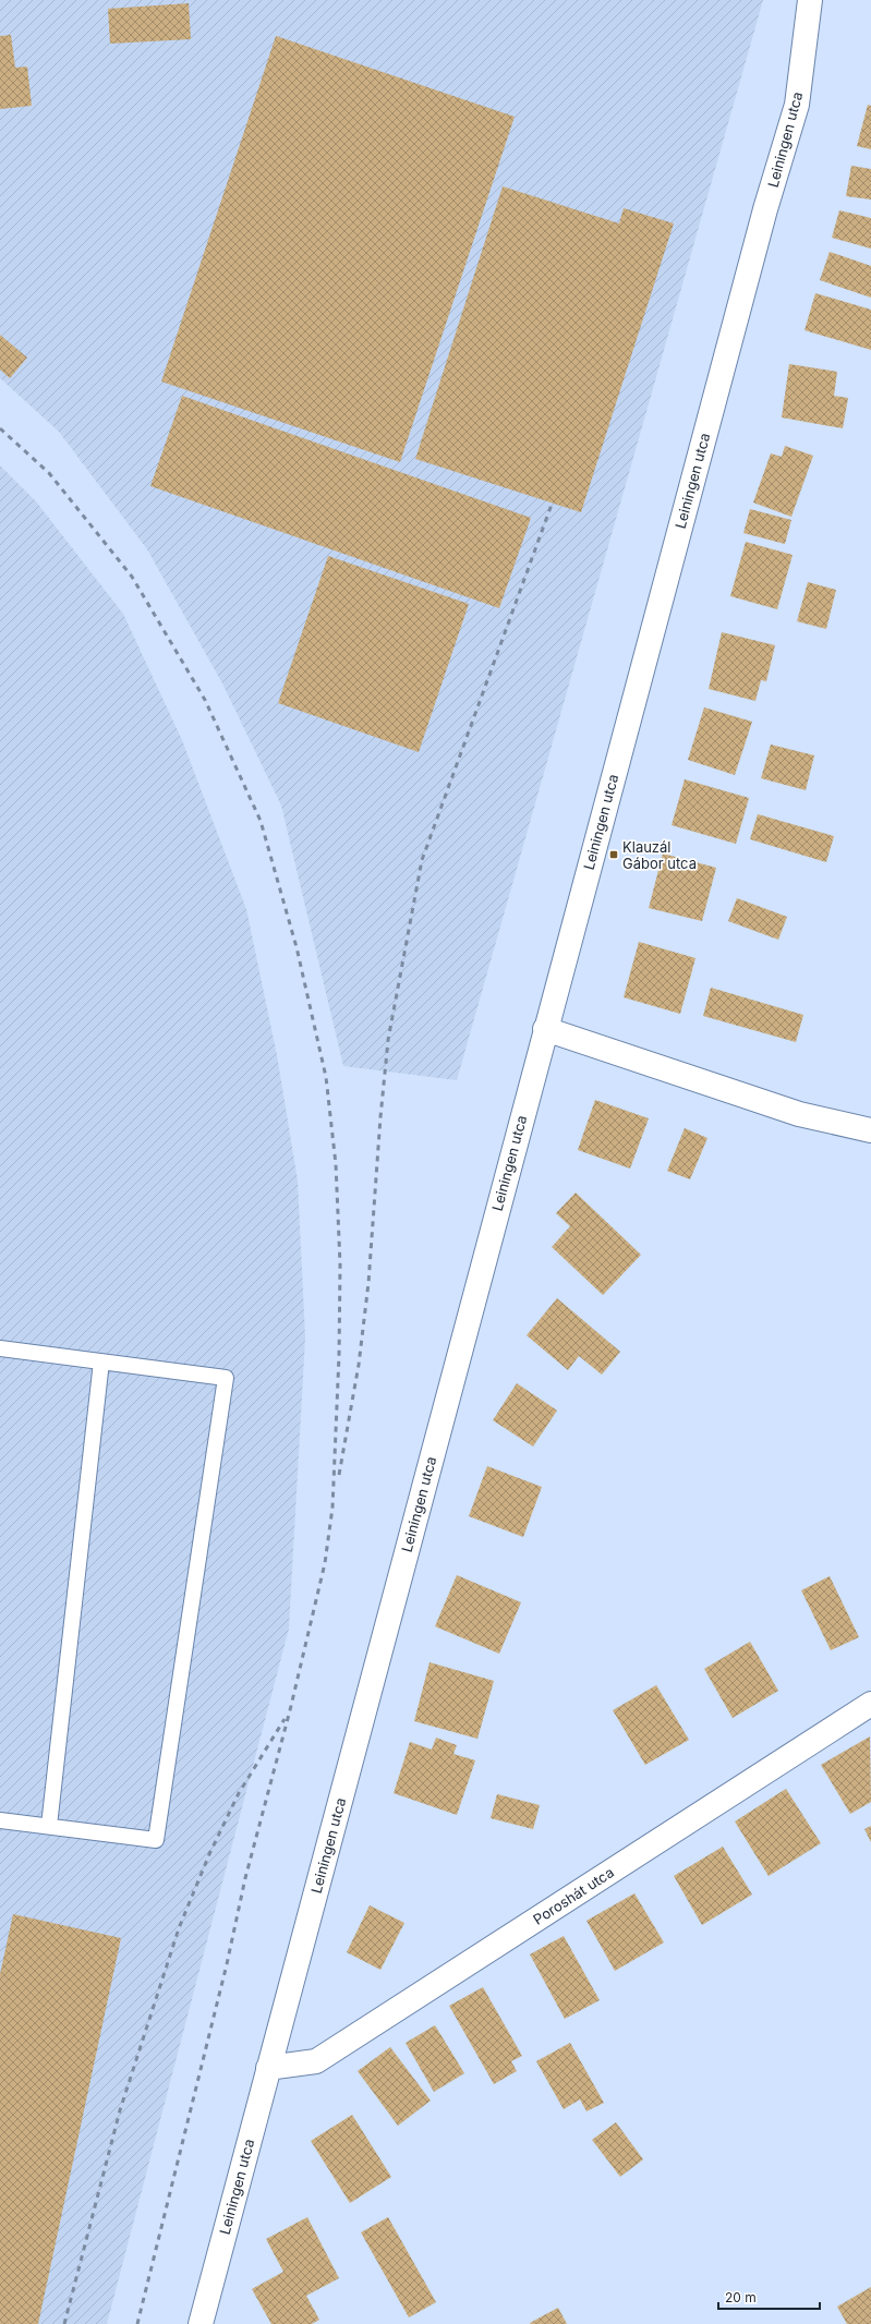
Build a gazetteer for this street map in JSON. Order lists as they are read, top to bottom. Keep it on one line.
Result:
{"streets":{"street":["Leiningen utca","Poroshát utca"]},"crossings":[["Leiningen utca","Poroshát utca"]],"places":{"transit":["Klauzál Gábor utca"]},"scale_bar":"20 m"}
